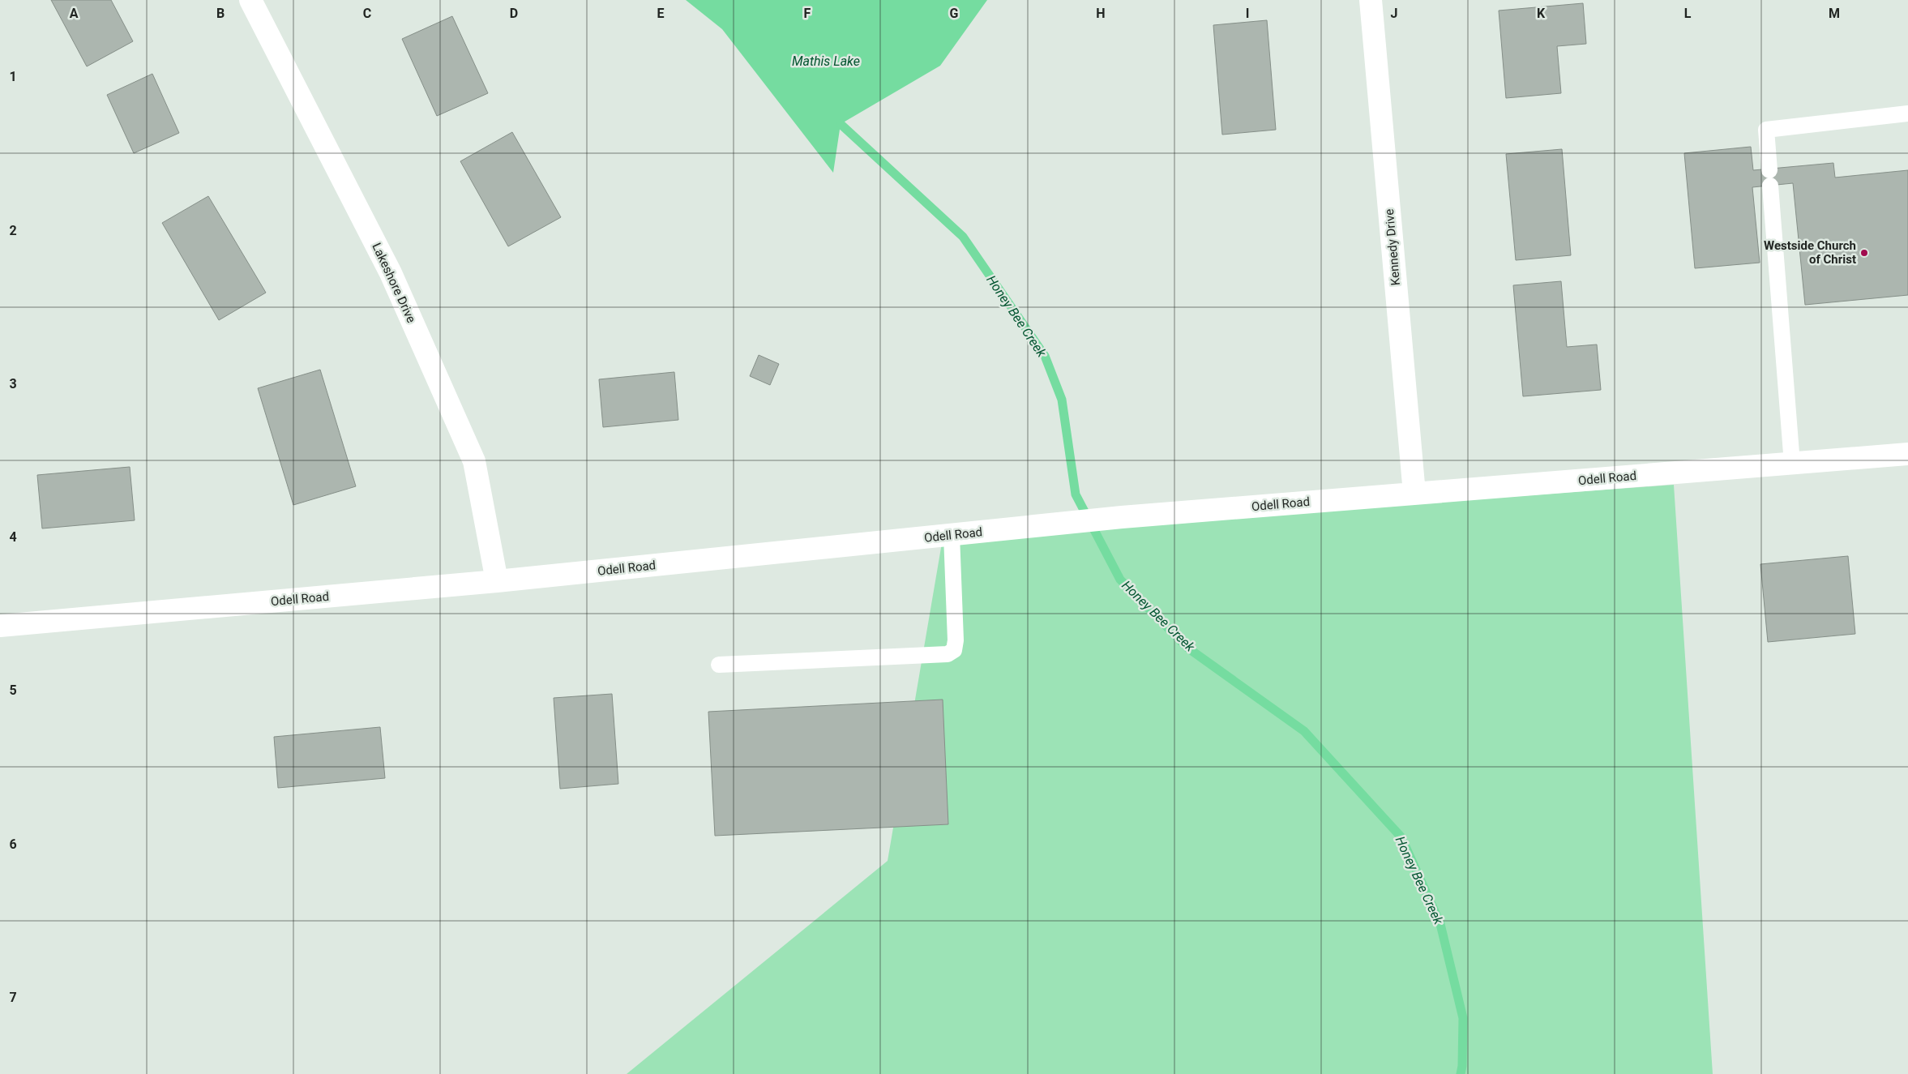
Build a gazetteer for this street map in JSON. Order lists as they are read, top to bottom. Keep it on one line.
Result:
{"streets":{"street":["Kennedy Drive","Lakeshore Drive","Odell Road"]},"crossings":[["Kennedy Drive","Odell Road"],["Lakeshore Drive","Odell Road"]],"water":["Mathis Lake","Honey Bee Creek"],"places":["Westside Church of Christ"],"grid":{"columns":["A","B","C","D","E","F","G","H","I","J","K","L","M"],"rows":["1","2","3","4","5","6","7"]}}
